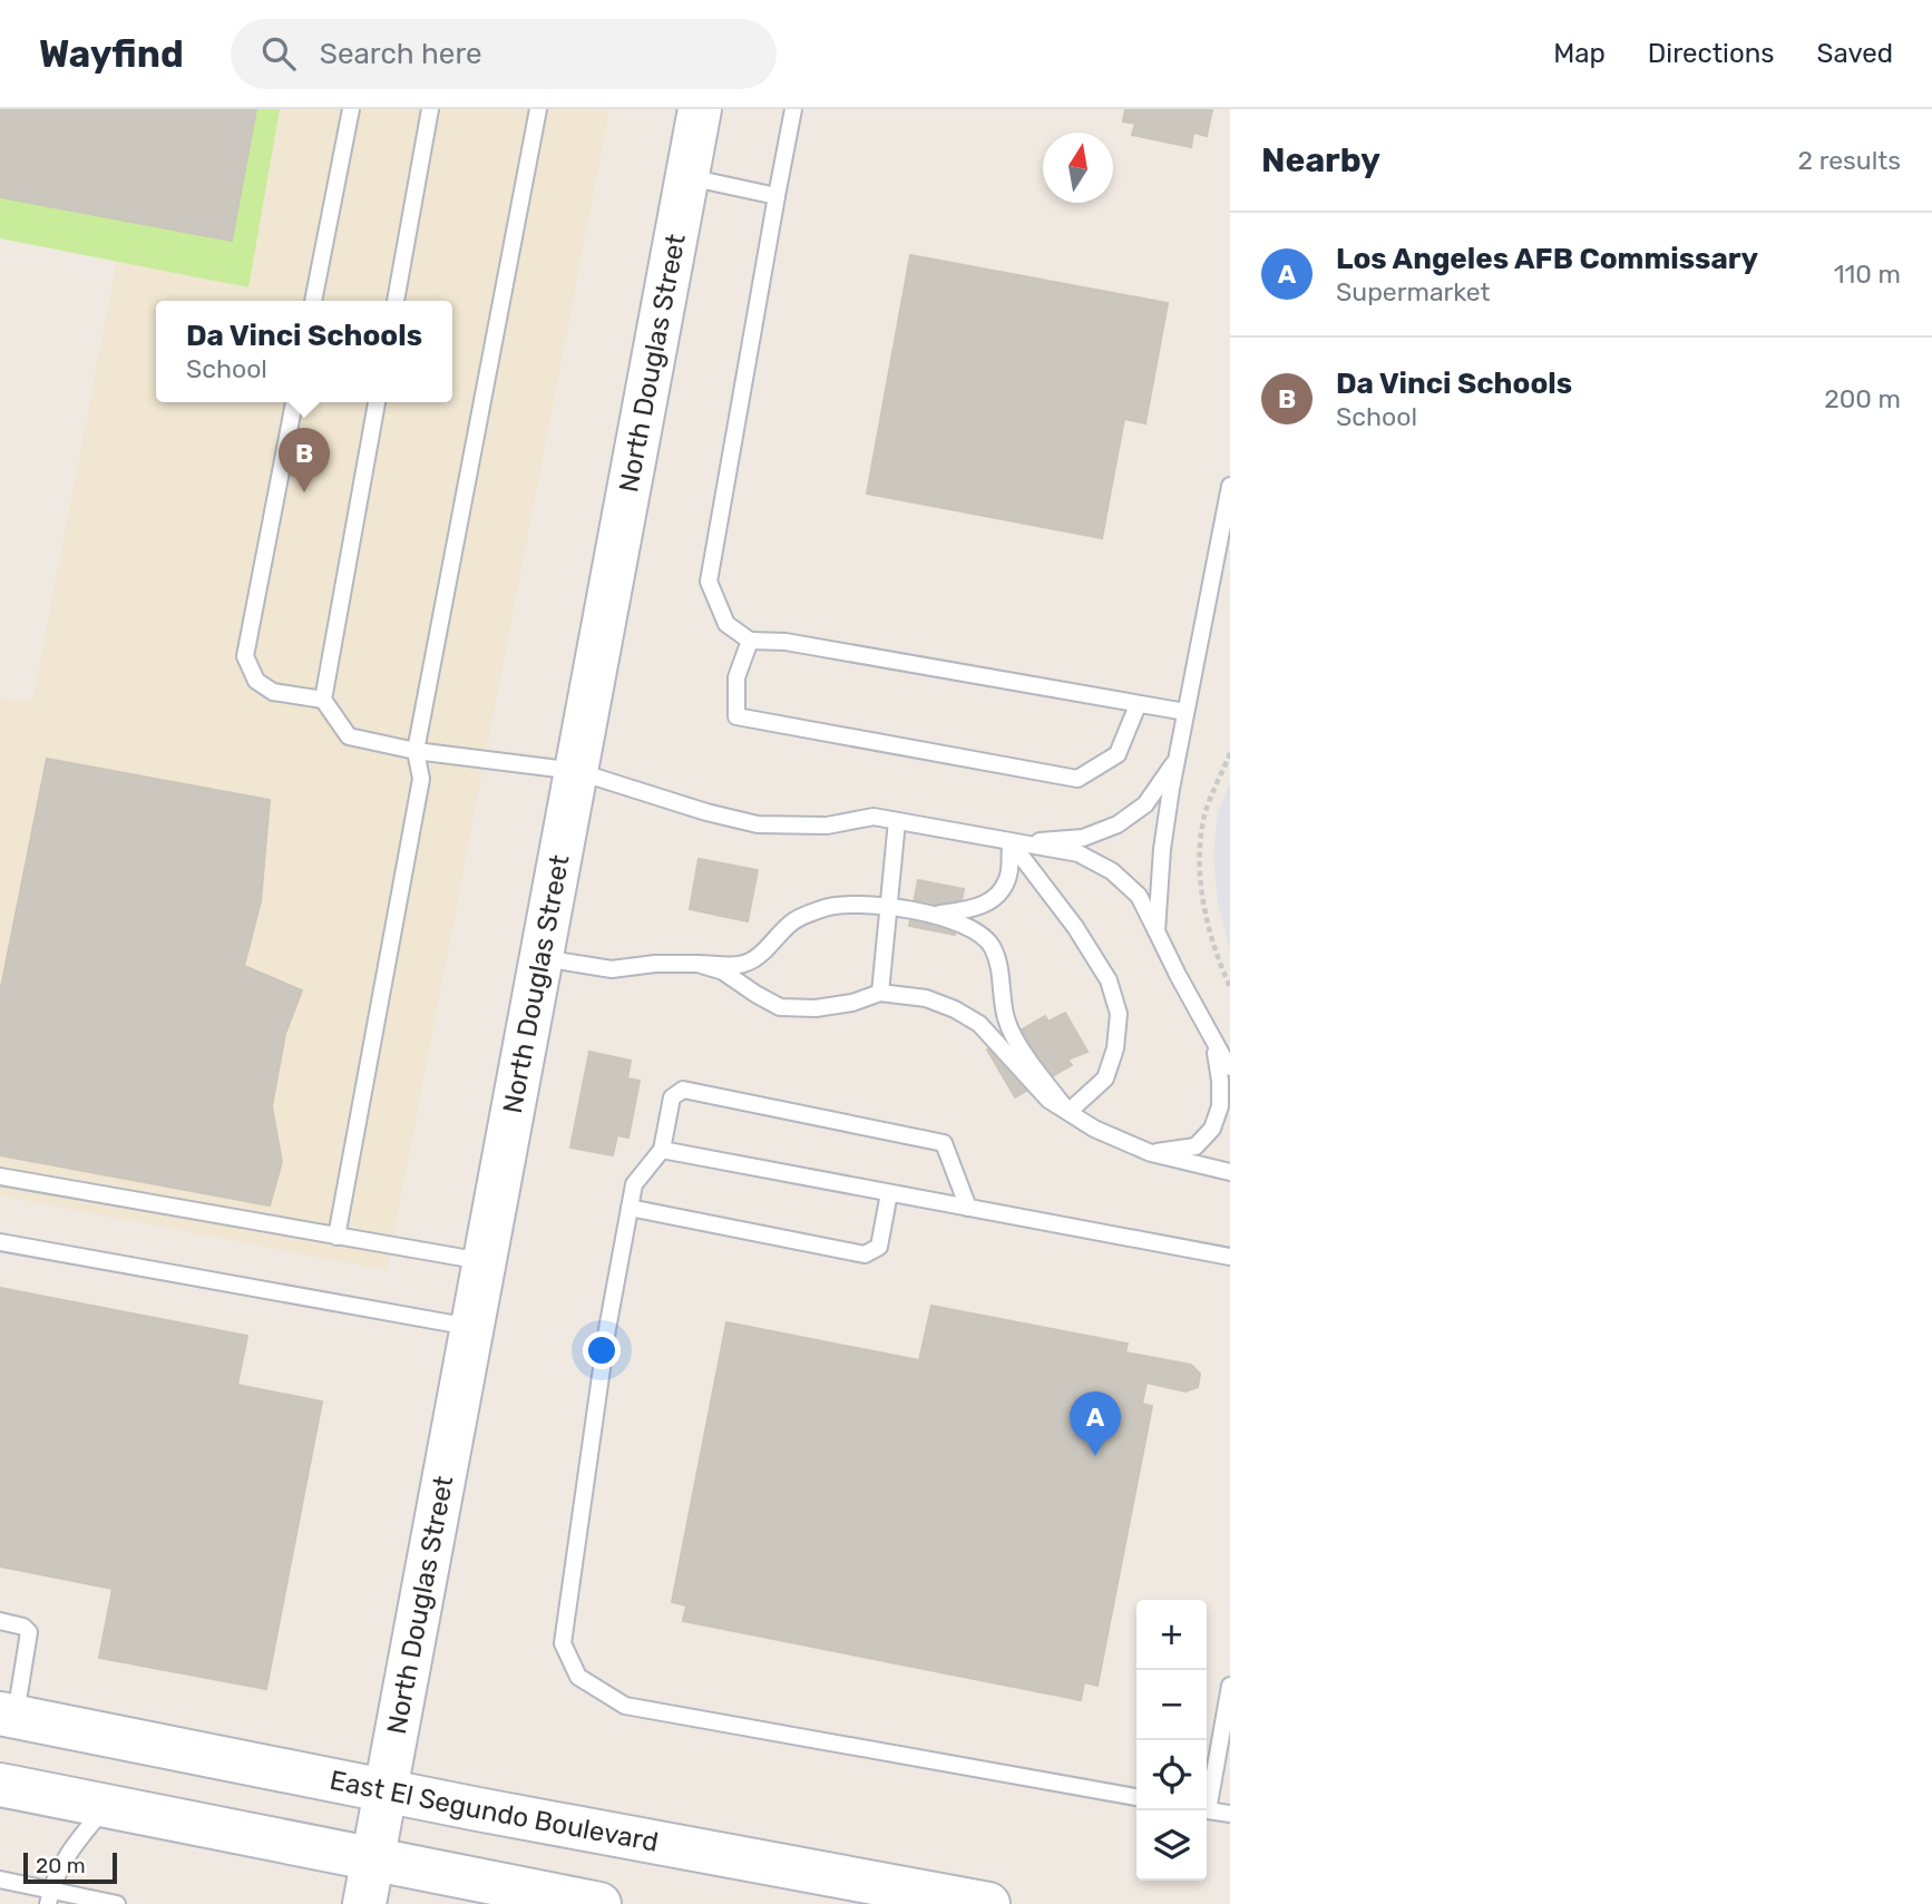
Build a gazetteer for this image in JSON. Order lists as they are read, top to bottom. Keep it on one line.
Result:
{"streets":{"main road":["North Douglas Street","East El Segundo Boulevard"]},"crossings":[["North Douglas Street","East El Segundo Boulevard"]],"scale_bar":"20 m","north":"top","page":{"header":"Wayfind","search":"Search here","nav":["Map","Directions","Saved"],"heading":["Nearby","2 results"],"list":[{"mark":"A","name":"Los Angeles AFB Commissary","note":"Supermarket","value":"110 m"},{"mark":"B","name":"Da Vinci Schools","note":"School","value":"200 m"}],"popup":["Da Vinci Schools","School"],"pins":["B","A"],"map_buttons":["+","−"],"scale":"20 m"}}
